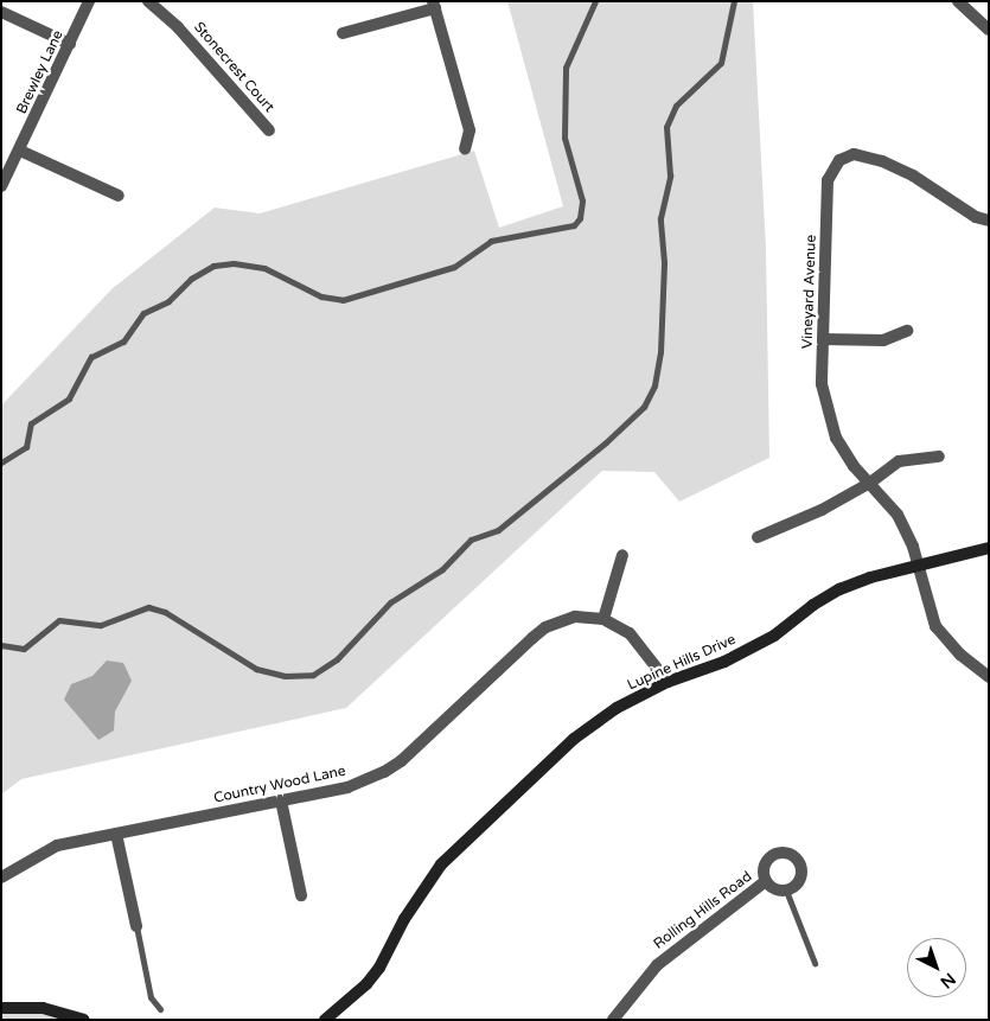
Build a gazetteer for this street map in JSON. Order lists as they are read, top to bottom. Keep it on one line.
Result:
{"streets":{"street":["Stonecrest Court","Brewley Lane","Vineyard Avenue","Lupine Hills Drive","Country Wood Lane","Rolling Hills Road"]},"crossings":[["Vineyard Avenue","Lupine Hills Drive"],["Lupine Hills Drive","Country Wood Lane"]],"north":"bottom right"}
